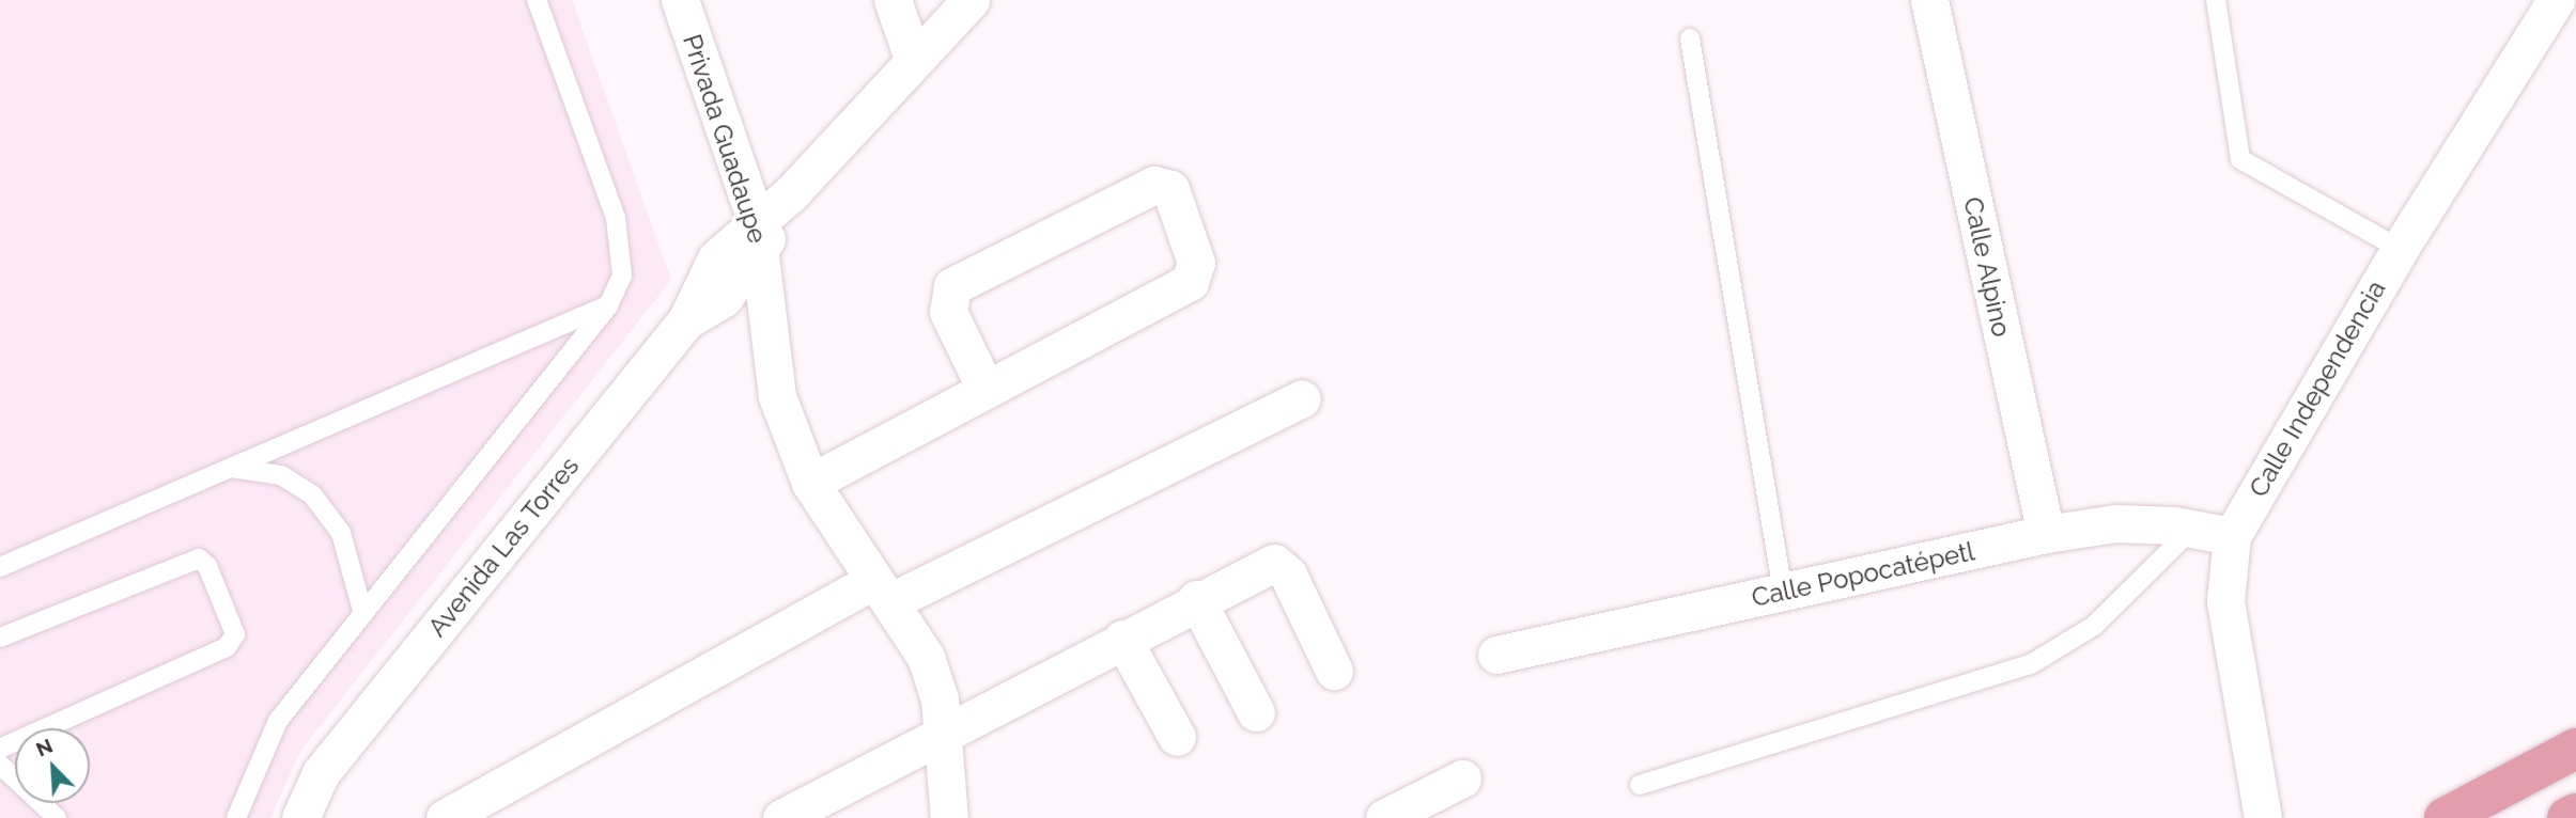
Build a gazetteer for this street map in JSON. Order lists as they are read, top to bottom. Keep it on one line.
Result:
{"streets":{"street":["Privada Guadaupe","Calle Alpino","Calle Independencia","Avenida Las Torres","Calle Popocatépetl"]},"crossings":[["Privada Guadaupe","Avenida Las Torres"],["Calle Alpino","Calle Popocatépetl"],["Calle Independencia","Calle Popocatépetl"]],"north":"top left"}
